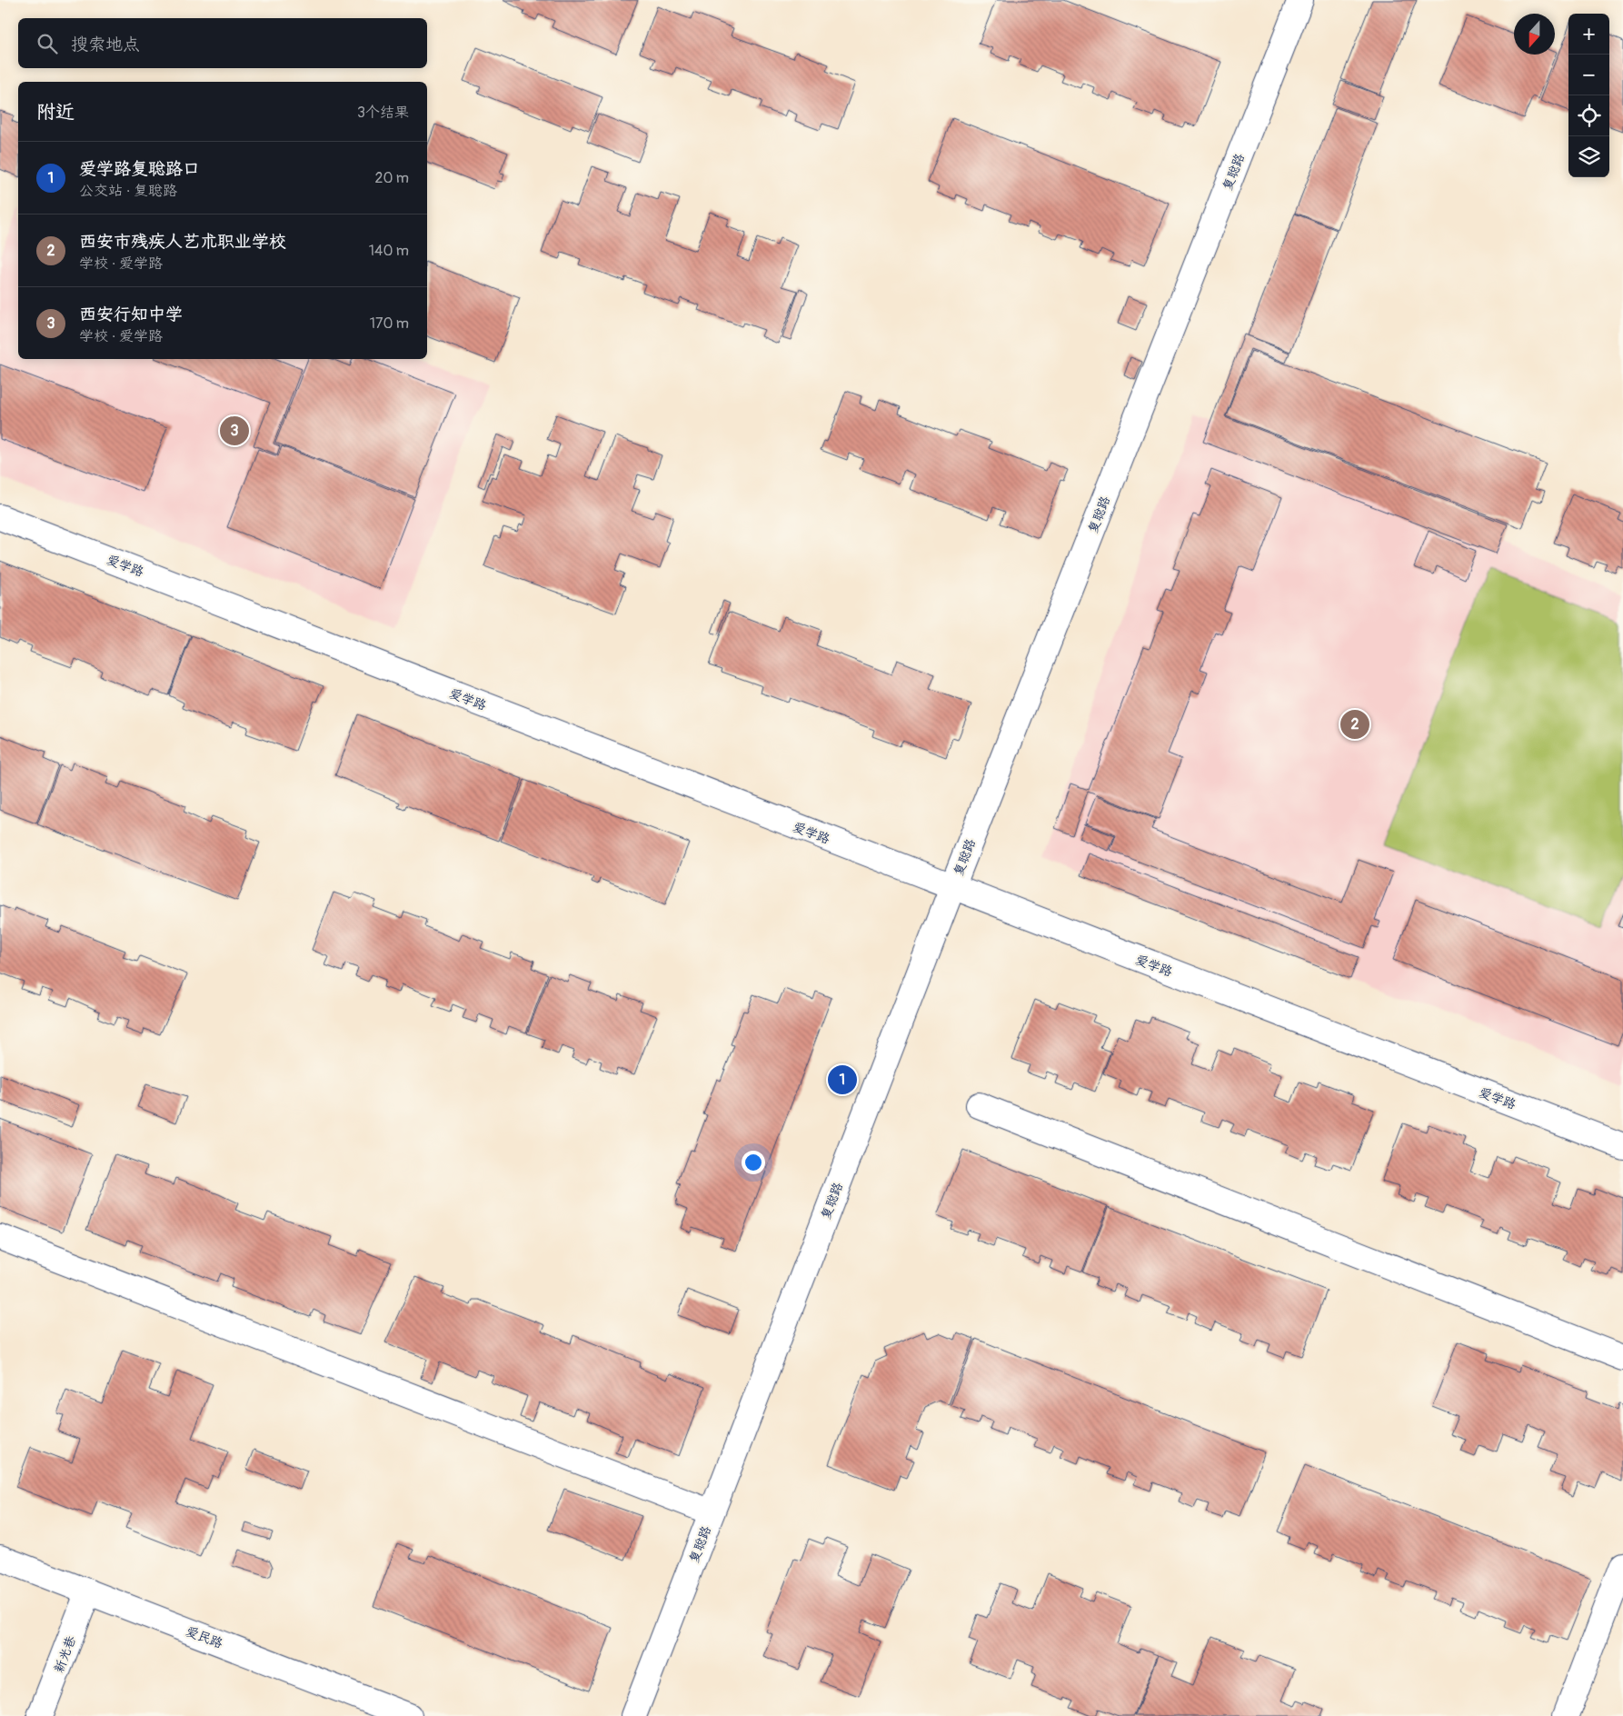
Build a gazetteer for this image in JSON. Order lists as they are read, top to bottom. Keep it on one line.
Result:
{"streets":{"street":["复聪路","爱学路","爱民路","新光巷"]},"crossings":[["复聪路","爱学路"],["爱民路","新光巷"]],"north":"bottom","page":{"map_buttons":["+","−"],"search":"搜索地点","heading":["附近","3个结果"],"list":[{"mark":"1","name":"爱学路复聪路口","note":"公交站 · 复聪路","value":"20 m"},{"mark":"2","name":"西安市残疾人艺术职业学校","note":"学校 · 爱学路","value":"140 m"},{"mark":"3","name":"西安行知中学","note":"学校 · 爱学路","value":"170 m"}],"pins":["3","2","1"]}}
